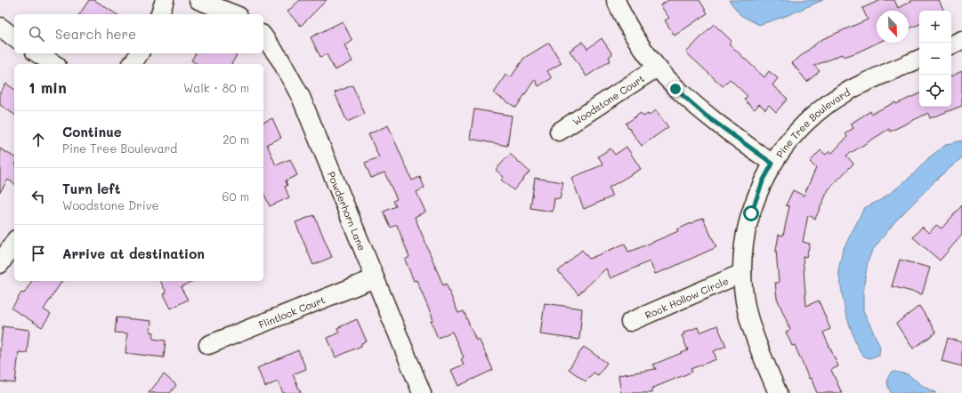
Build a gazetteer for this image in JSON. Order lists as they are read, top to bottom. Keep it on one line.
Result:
{"streets":{"street":["Woodstone Court","Pine Tree Boulevard","Powderhorn Lane","Rock Hollow Circle","Flintlock Court"]},"crossings":[["Pine Tree Boulevard","Rock Hollow Circle"],["Powderhorn Lane","Flintlock Court"]],"north":"bottom right","page":{"map_buttons":["+","−"],"search":"Search here","heading":["1 min","Walk · 80 m"],"list":[["Continue","Pine Tree Boulevard","20 m"],["Turn left","Woodstone Drive","60 m"],"Arrive at destination"]}}
